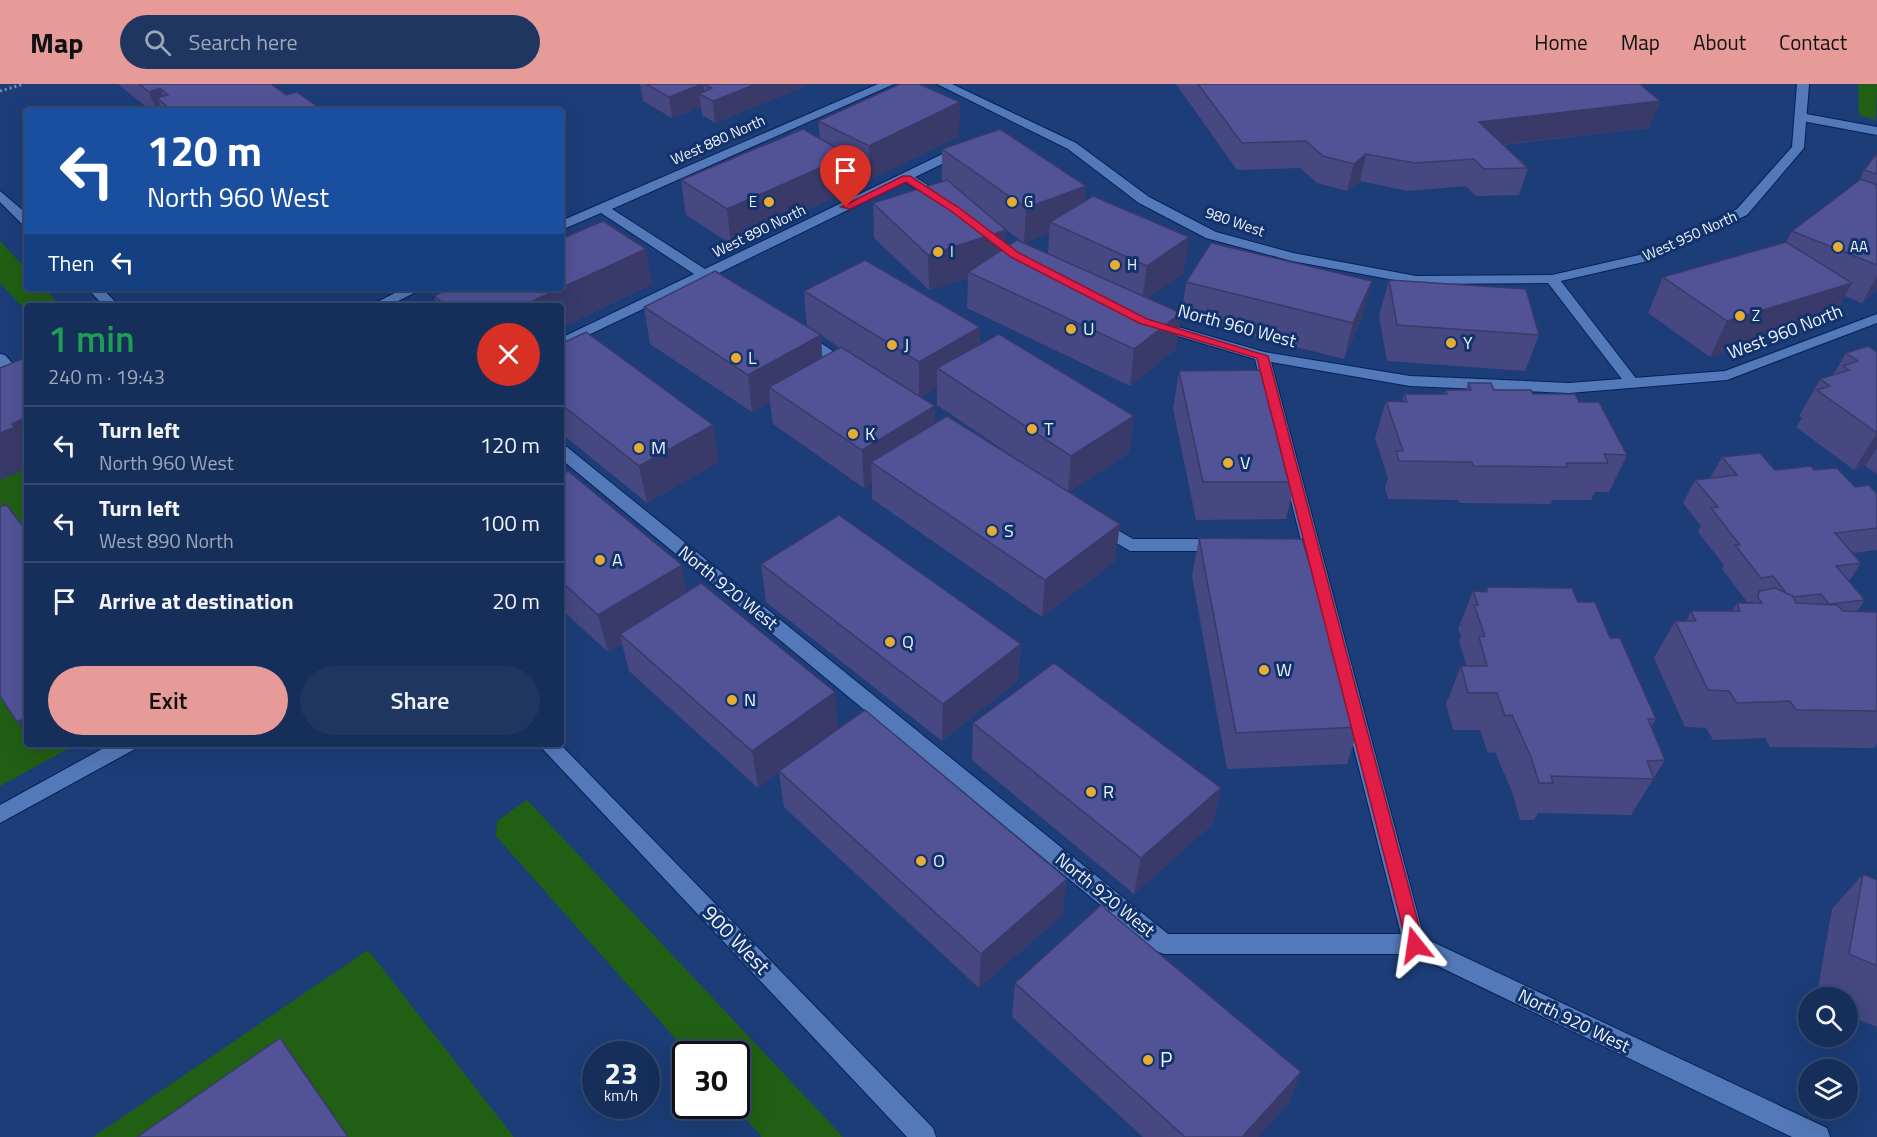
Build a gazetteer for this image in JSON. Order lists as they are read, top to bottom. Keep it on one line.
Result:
{"streets":{"street":["West 880 North","980 West","West 890 North","West 950 North","North 960 West","West 960 North","North 920 West","900 West"]},"crossings":[["980 West","West 950 North"],["North 960 West","West 960 North"]],"places":["E","G","AA","I","H","Z","U","Y","J","L","T","K","M","V","S","A","Q","W","N","R","O","P"],"page":{"header":"Map","search":"Search here","nav":["Home","Map","About","Contact"],"turn":["120 m","North 960 West"],"then":"Then","heading":["1 min","240 m · 19:43"],"list":[{"name":"Turn left","note":"North 960 West","value":"120 m"},{"name":"Turn left","note":"West 890 North","value":"100 m"},{"name":"Arrive at destination","value":"20 m"}],"buttons":["Exit","Share"],"speed":"23 km/h","limit":"30"}}
